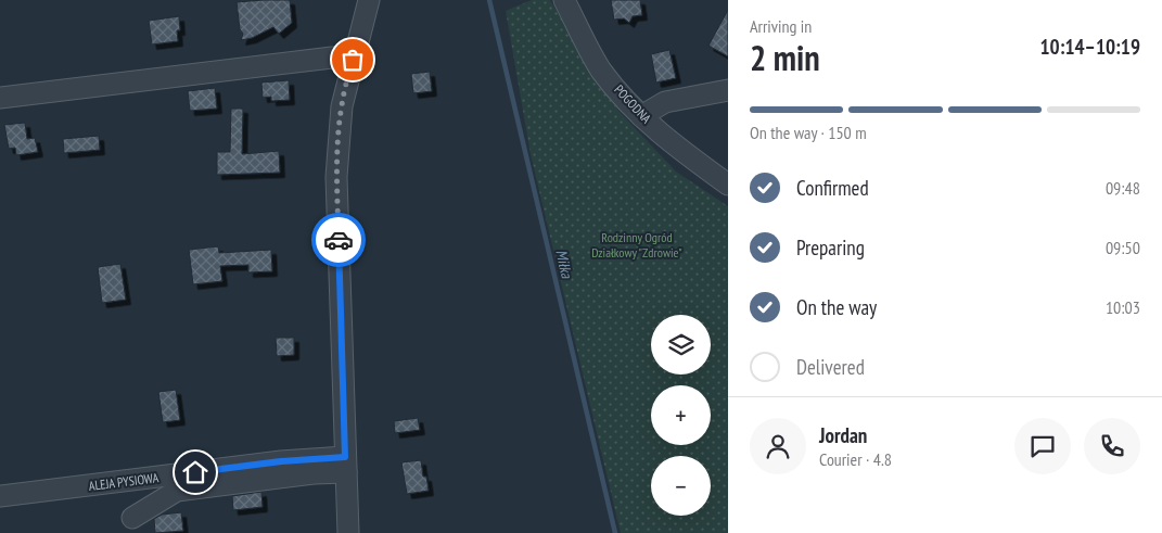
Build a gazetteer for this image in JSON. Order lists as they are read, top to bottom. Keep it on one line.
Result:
{"streets":{"street":["POGODNA","ALEJA PYSIOWA"]},"water":["Miłka"],"parks":["Rodzinny Ogród Działkowy \"Zdrowie\""],"page":{"heading":["2 min","Arriving in","10:14–10:19"],"panel":["Jordan","Courier · 4.8"],"bar":"On the way · 150 m","list":[["Confirmed","09:48"],["Preparing","09:50"],["On the way","10:03"],"Delivered"],"map_buttons":["+","−"]}}
